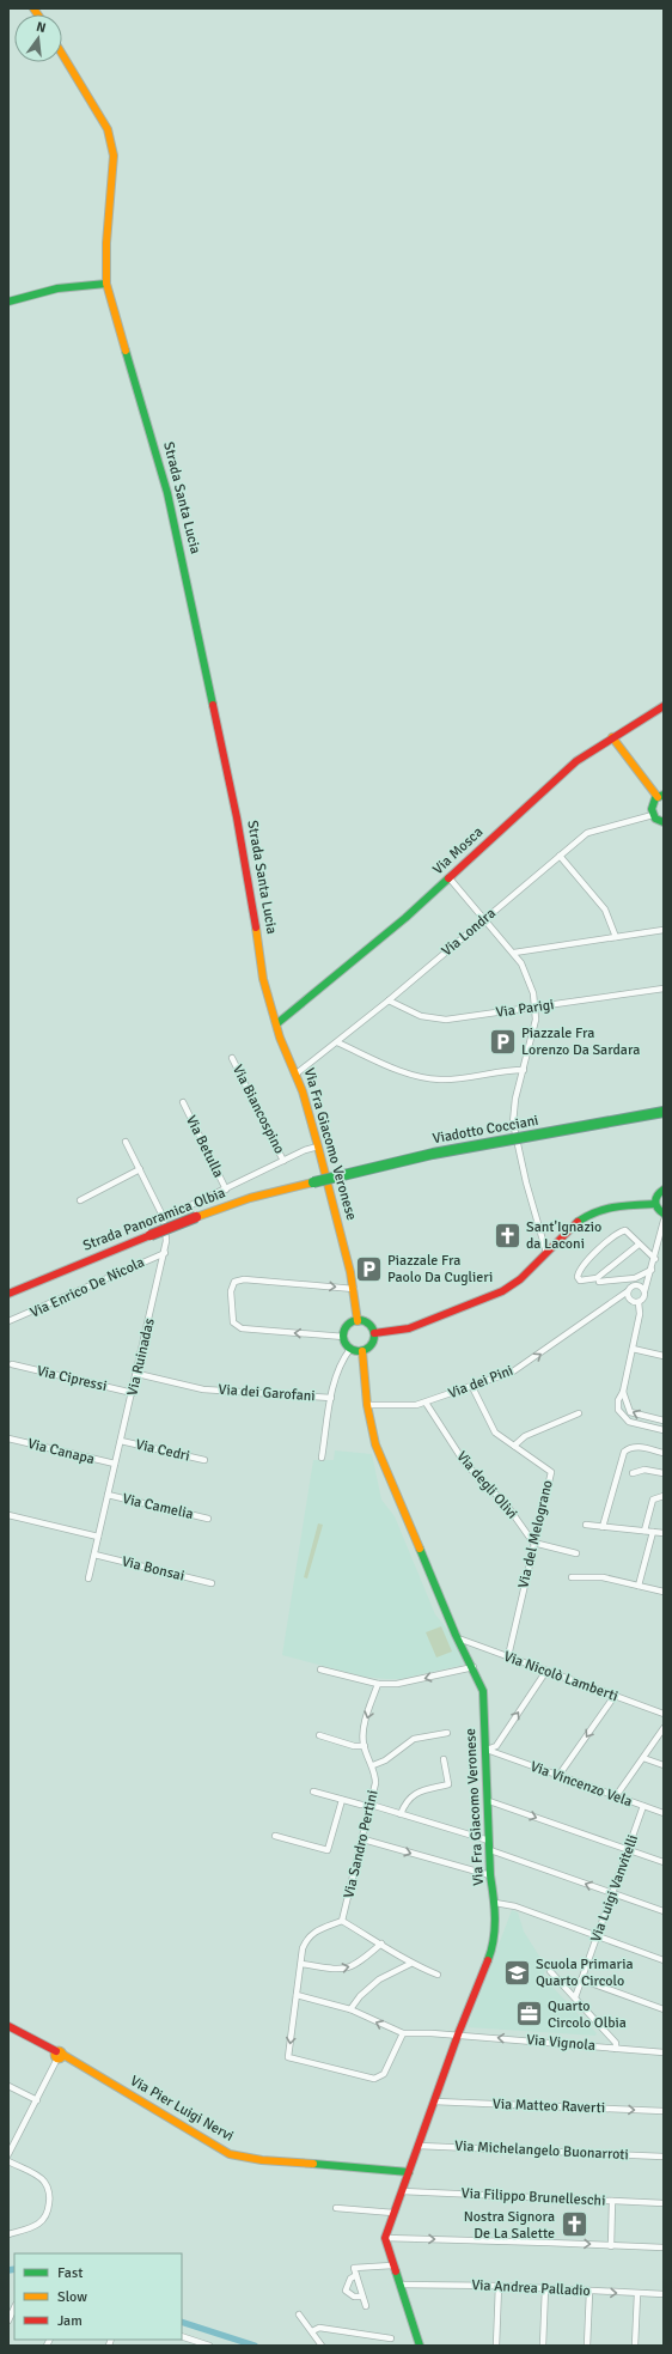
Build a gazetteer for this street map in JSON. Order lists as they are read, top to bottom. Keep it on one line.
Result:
{"streets":{"main road":["Strada Santa Lucia","Via Mosca","Viadotto Cocciani","Via Fra Giacomo Veronese","Strada Panoramica Olbia","Via Pier Luigi Nervi"],"street":["Via Londra","Via Parigi","Via Biancospino","Via Betulla","Via Enrico De Nicola","Via Ruinadas","Via Cipressi","Via dei Pini","Via dei Garofani","Via Cedri","Via Canapa","Via degli Olivi","Via Camelia","Via del Melograno","Via Bonsai","Via Nicolò Lamberti","Via Vincenzo Vela","Via Sandro Pertini","Via Luigi Vanvitelli","Via Vignola","Via Matteo Raverti","Via Michelangelo Buonarroti","Via Filippo Brunelleschi","Via Andrea Palladio"]},"crossings":[["Strada Santa Lucia","Via Fra Giacomo Veronese"],["Via Mosca","Via Fra Giacomo Veronese"],["Via Londra","Via Parigi"],["Via Londra","Via Fra Giacomo Veronese"],["Viadotto Cocciani","Strada Panoramica Olbia"],["Via Fra Giacomo Veronese","Via dei Pini"],["Via Fra Giacomo Veronese","Via dei Garofani"],["Via Fra Giacomo Veronese","Via Nicolò Lamberti"],["Via Fra Giacomo Veronese","Via Vincenzo Vela"],["Via Fra Giacomo Veronese","Via Vignola"],["Via Fra Giacomo Veronese","Via Matteo Raverti"],["Via Fra Giacomo Veronese","Via Pier Luigi Nervi"],["Via Fra Giacomo Veronese","Via Michelangelo Buonarroti"],["Via Fra Giacomo Veronese","Via Filippo Brunelleschi"],["Via Enrico De Nicola","Via Ruinadas"],["Via Ruinadas","Via Cipressi"],["Via Ruinadas","Via dei Garofani"],["Via Ruinadas","Via Cedri"],["Via Ruinadas","Via Canapa"],["Via Ruinadas","Via Camelia"],["Via Ruinadas","Via Bonsai"],["Via dei Pini","Via degli Olivi"],["Via dei Pini","Via del Melograno"],["Via degli Olivi","Via del Melograno"],["Via del Melograno","Via Nicolò Lamberti"],["Via Vincenzo Vela","Via Luigi Vanvitelli"]],"one_way":["Via dei Pini","Via Vignola","Via Matteo Raverti"],"places":{"parking":["Piazzale Fra Lorenzo Da Sardara","Piazzale Fra Paolo Da Cuglieri"],"church":["Sant'Ignazio da Laconi","Nostra Signora De La Salette"],"school or university":["Scuola Primaria Quarto Circolo"],"office":["Quarto Circolo Olbia"]},"legend":["Fast","Slow","Jam"],"north":"top"}
